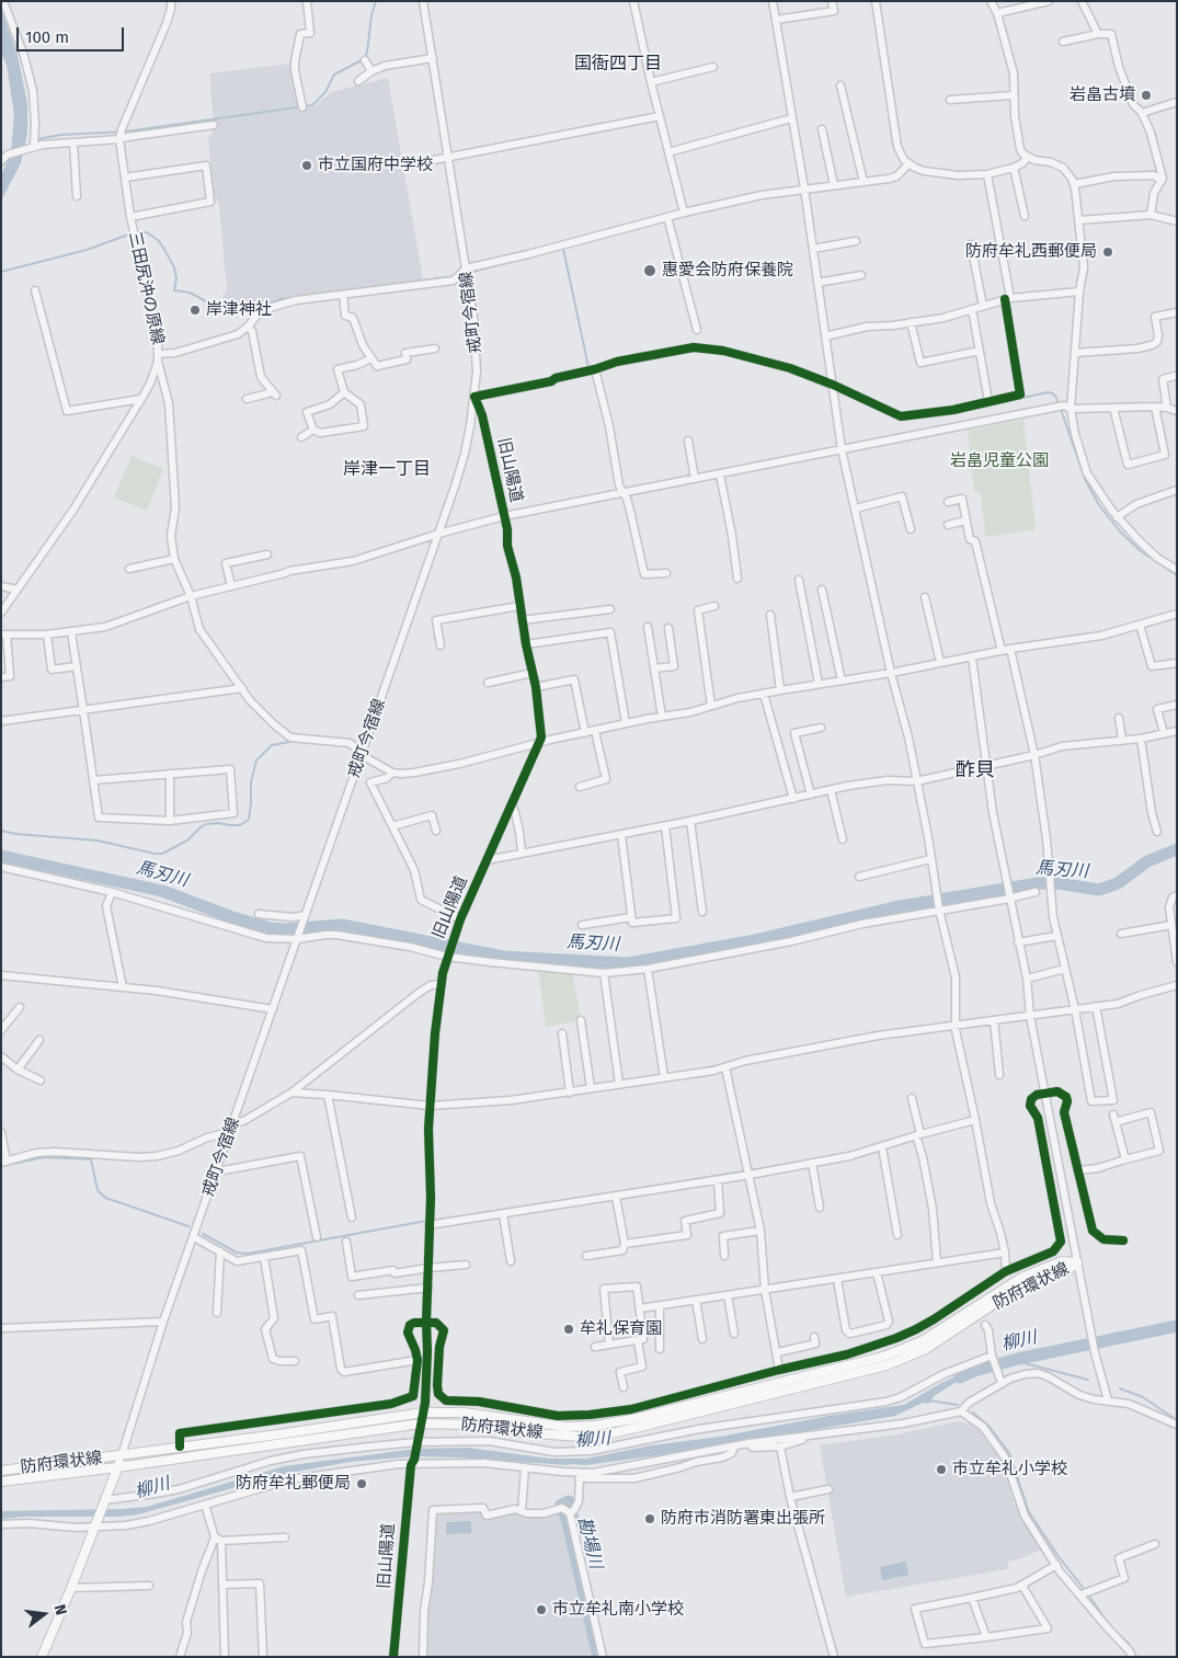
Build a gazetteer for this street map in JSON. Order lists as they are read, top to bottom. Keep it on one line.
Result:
{"streets":{"main road":["防府環状線"],"street":["三田尻沖の原線","戒町今宿線","旧山陽道"]},"crossings":[["戒町今宿線","旧山陽道"],["戒町今宿線","防府環状線"],["旧山陽道","防府環状線"]],"districts":["国衙四丁目","岸津一丁目","酢貝"],"water":["馬刃川","柳川","勘場川"],"parks":["岩畠児童公園"],"places":["岩畠古墳","市立国府中学校","防府牟礼西郵便局","惠愛会防府保養院","岸津神社","牟礼保育園","市立牟礼小学校","防府牟礼郵便局","防府市消防署東出張所","市立牟礼南小学校"],"scale_bar":"100 m","north":"right"}
